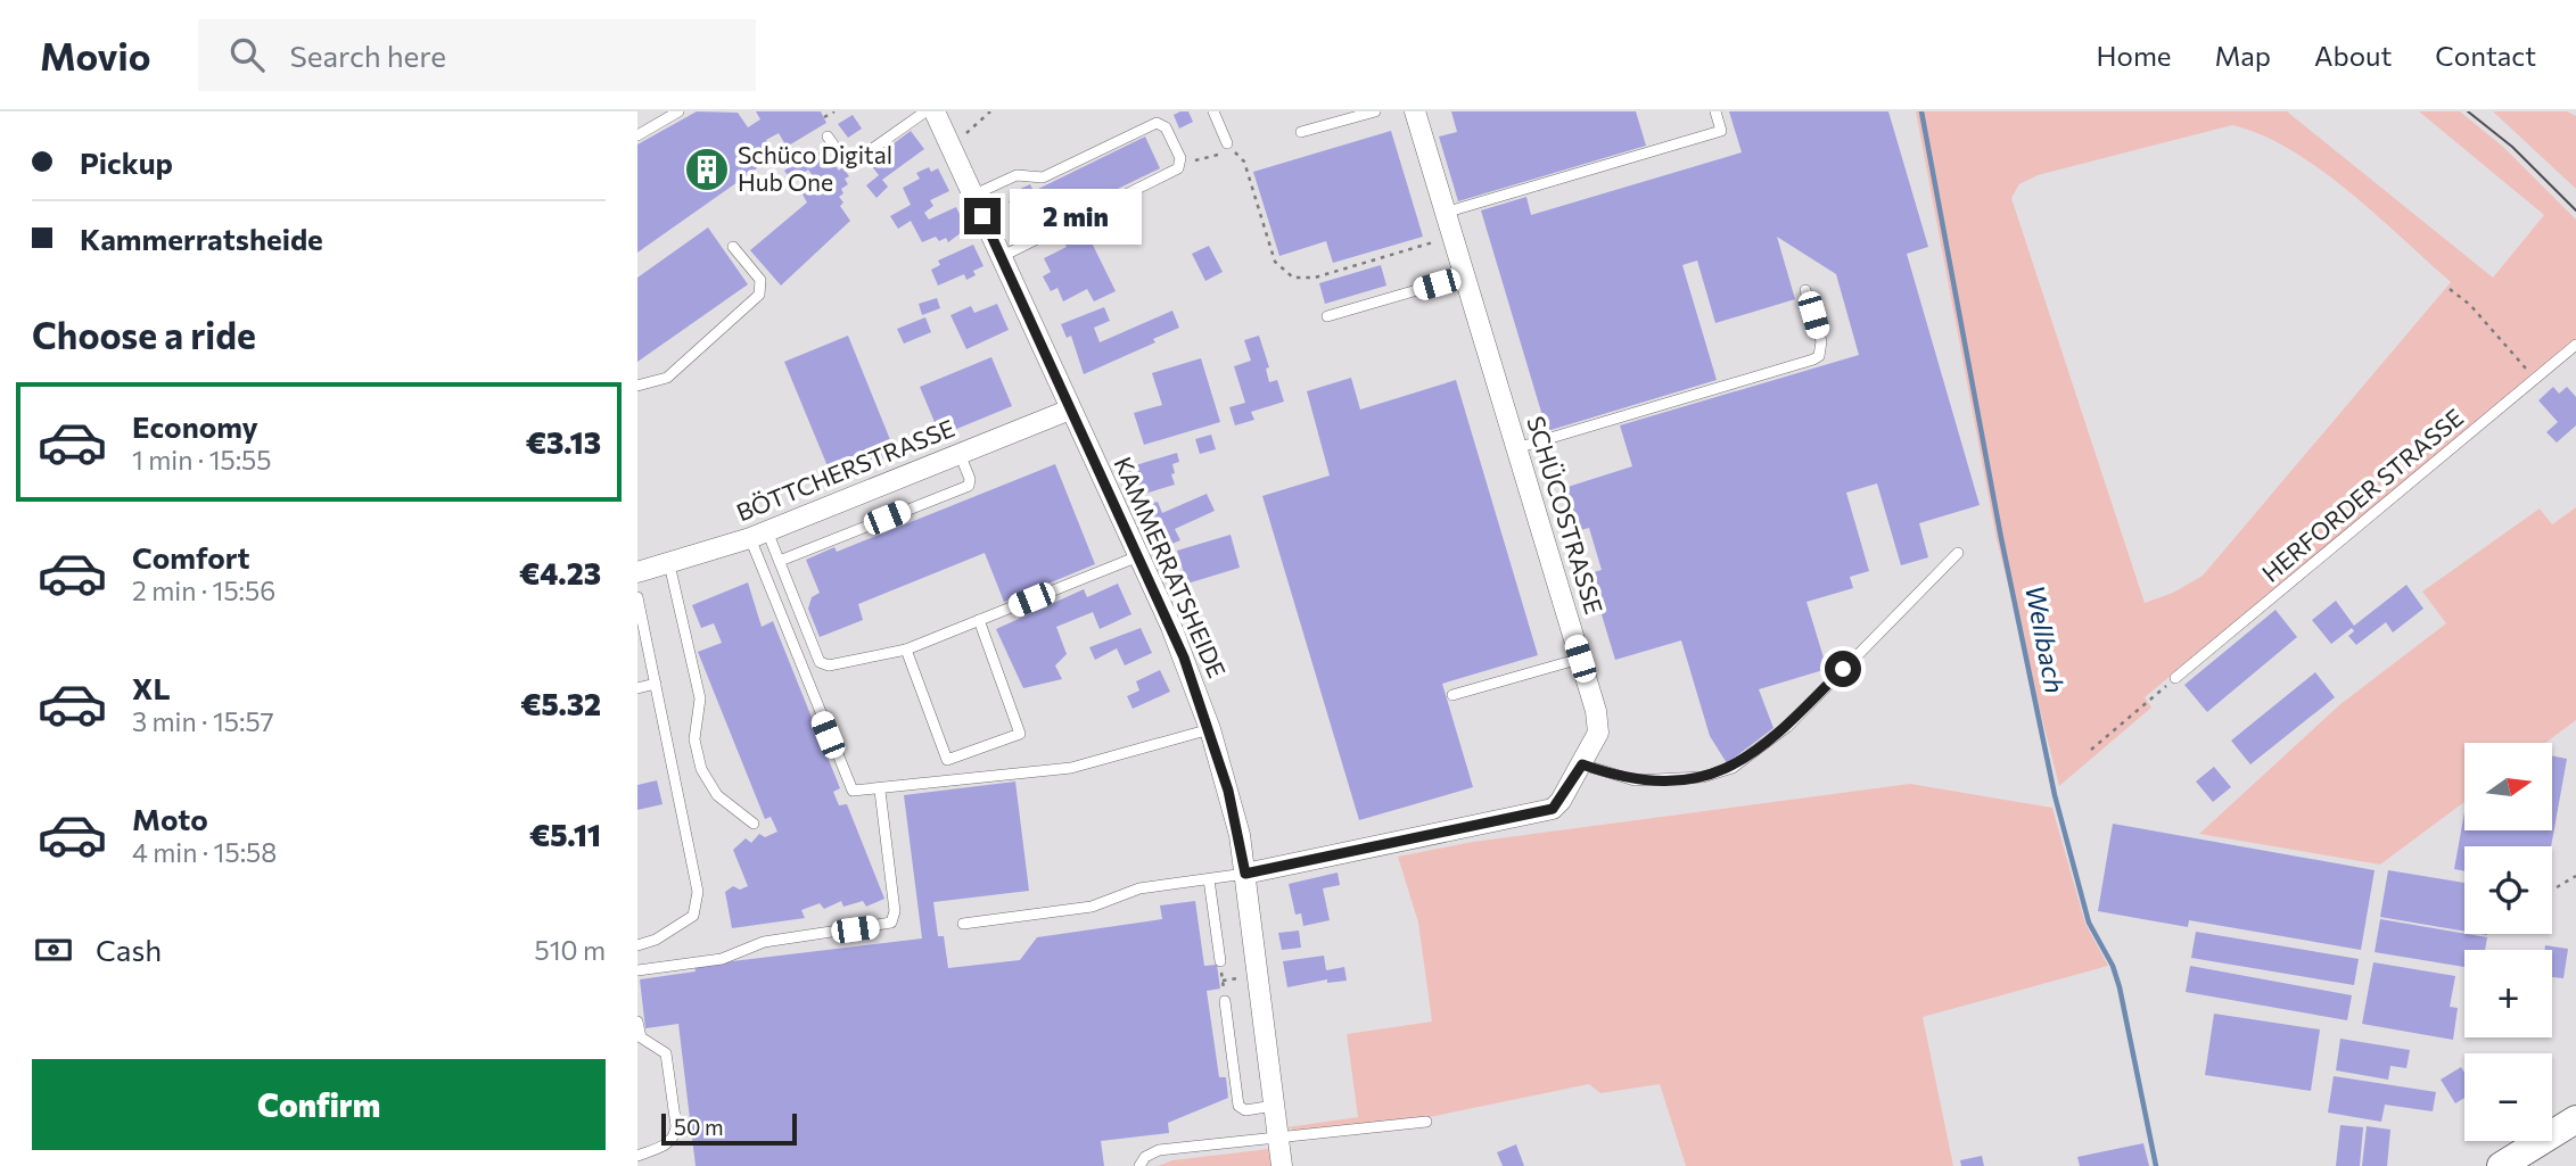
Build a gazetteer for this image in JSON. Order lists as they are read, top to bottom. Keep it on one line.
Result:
{"streets":{"street":["BÖTTCHERSTRASSE","SCHÜCOSTRASSE","KAMMERRATSHEIDE"],"lane":["HERFORDER STRASSE"]},"crossings":[["BÖTTCHERSTRASSE","KAMMERRATSHEIDE"],["SCHÜCOSTRASSE","KAMMERRATSHEIDE"]],"water":["Wellbach"],"places":{"building":["Schüco Digital Hub One"]},"scale_bar":"50 m","north":"right","page":{"header":"Movio","search":"Search here","nav":["Home","Map","About","Contact"],"banner":["Pickup","Kammerratsheide"],"bubble":"2 min","heading":"Choose a ride","list":[{"name":"Economy","note":"1 min · 15:55","value":"€3.13"},{"name":"Comfort","note":"2 min · 15:56","value":"€4.23"},{"name":"XL","note":"3 min · 15:57","value":"€5.32"},{"name":"Moto","note":"4 min · 15:58","value":"€5.11"}],"map_buttons":["+","−"],"pay":["Cash","510 m"],"buttons":"Confirm","scale":"50 m"}}
